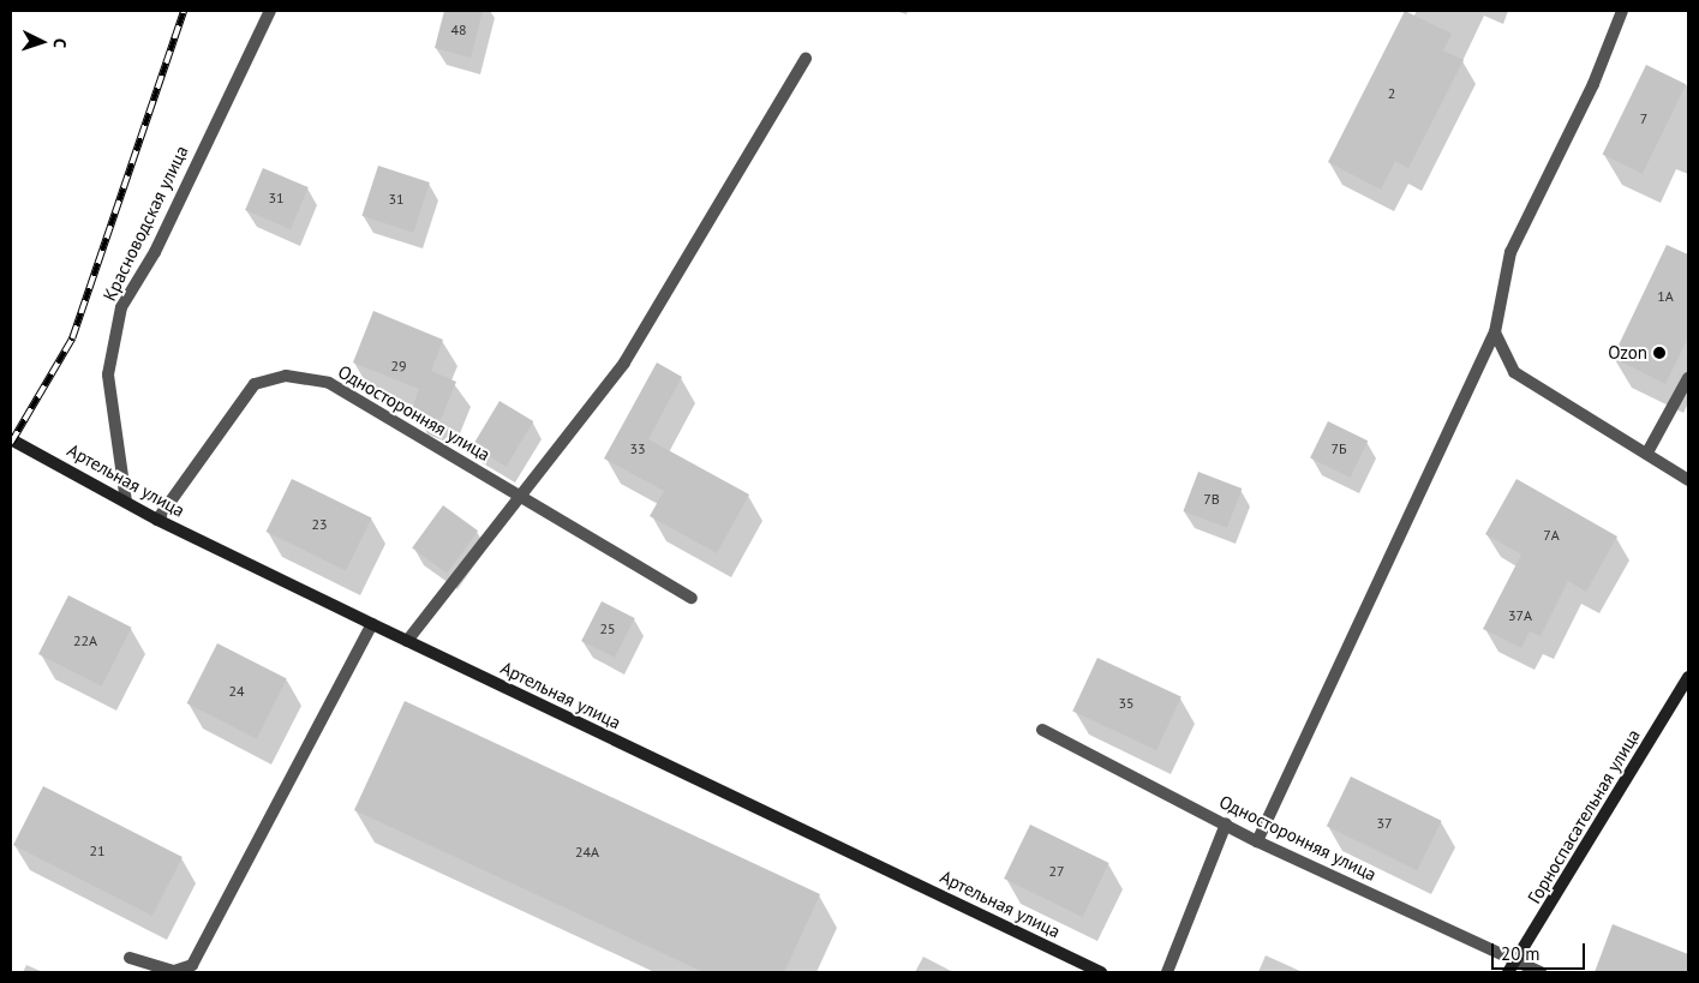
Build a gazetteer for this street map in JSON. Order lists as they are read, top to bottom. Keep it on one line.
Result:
{"streets":{"main road":["Артельная улица","Горноспасательная улица"],"street":["Красноводская улица","Односторонняя улица"]},"crossings":[["Красноводская улица","Артельная улица"],["Односторонняя улица","Артельная улица"],["Односторонняя улица","Горноспасательная улица"]],"places":["Ozon"],"house_numbers":["48","2","7","31","31","1А","29","33","7Б","7В","23","7А","37А","25","22А","24","35","37","21","24А","27"],"scale_bar":"20 m","north":"right"}
